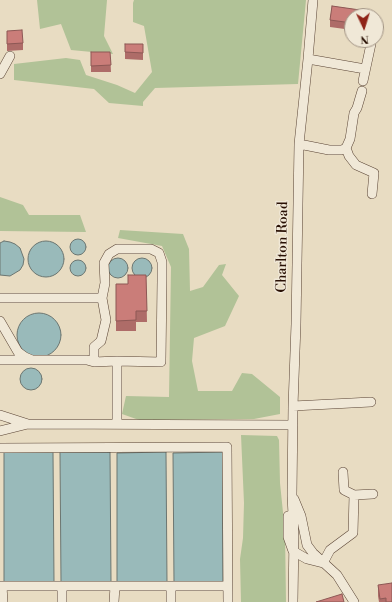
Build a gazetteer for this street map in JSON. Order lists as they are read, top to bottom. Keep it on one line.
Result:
{"streets":{"street":["Charlton Road"]},"north":"bottom"}
